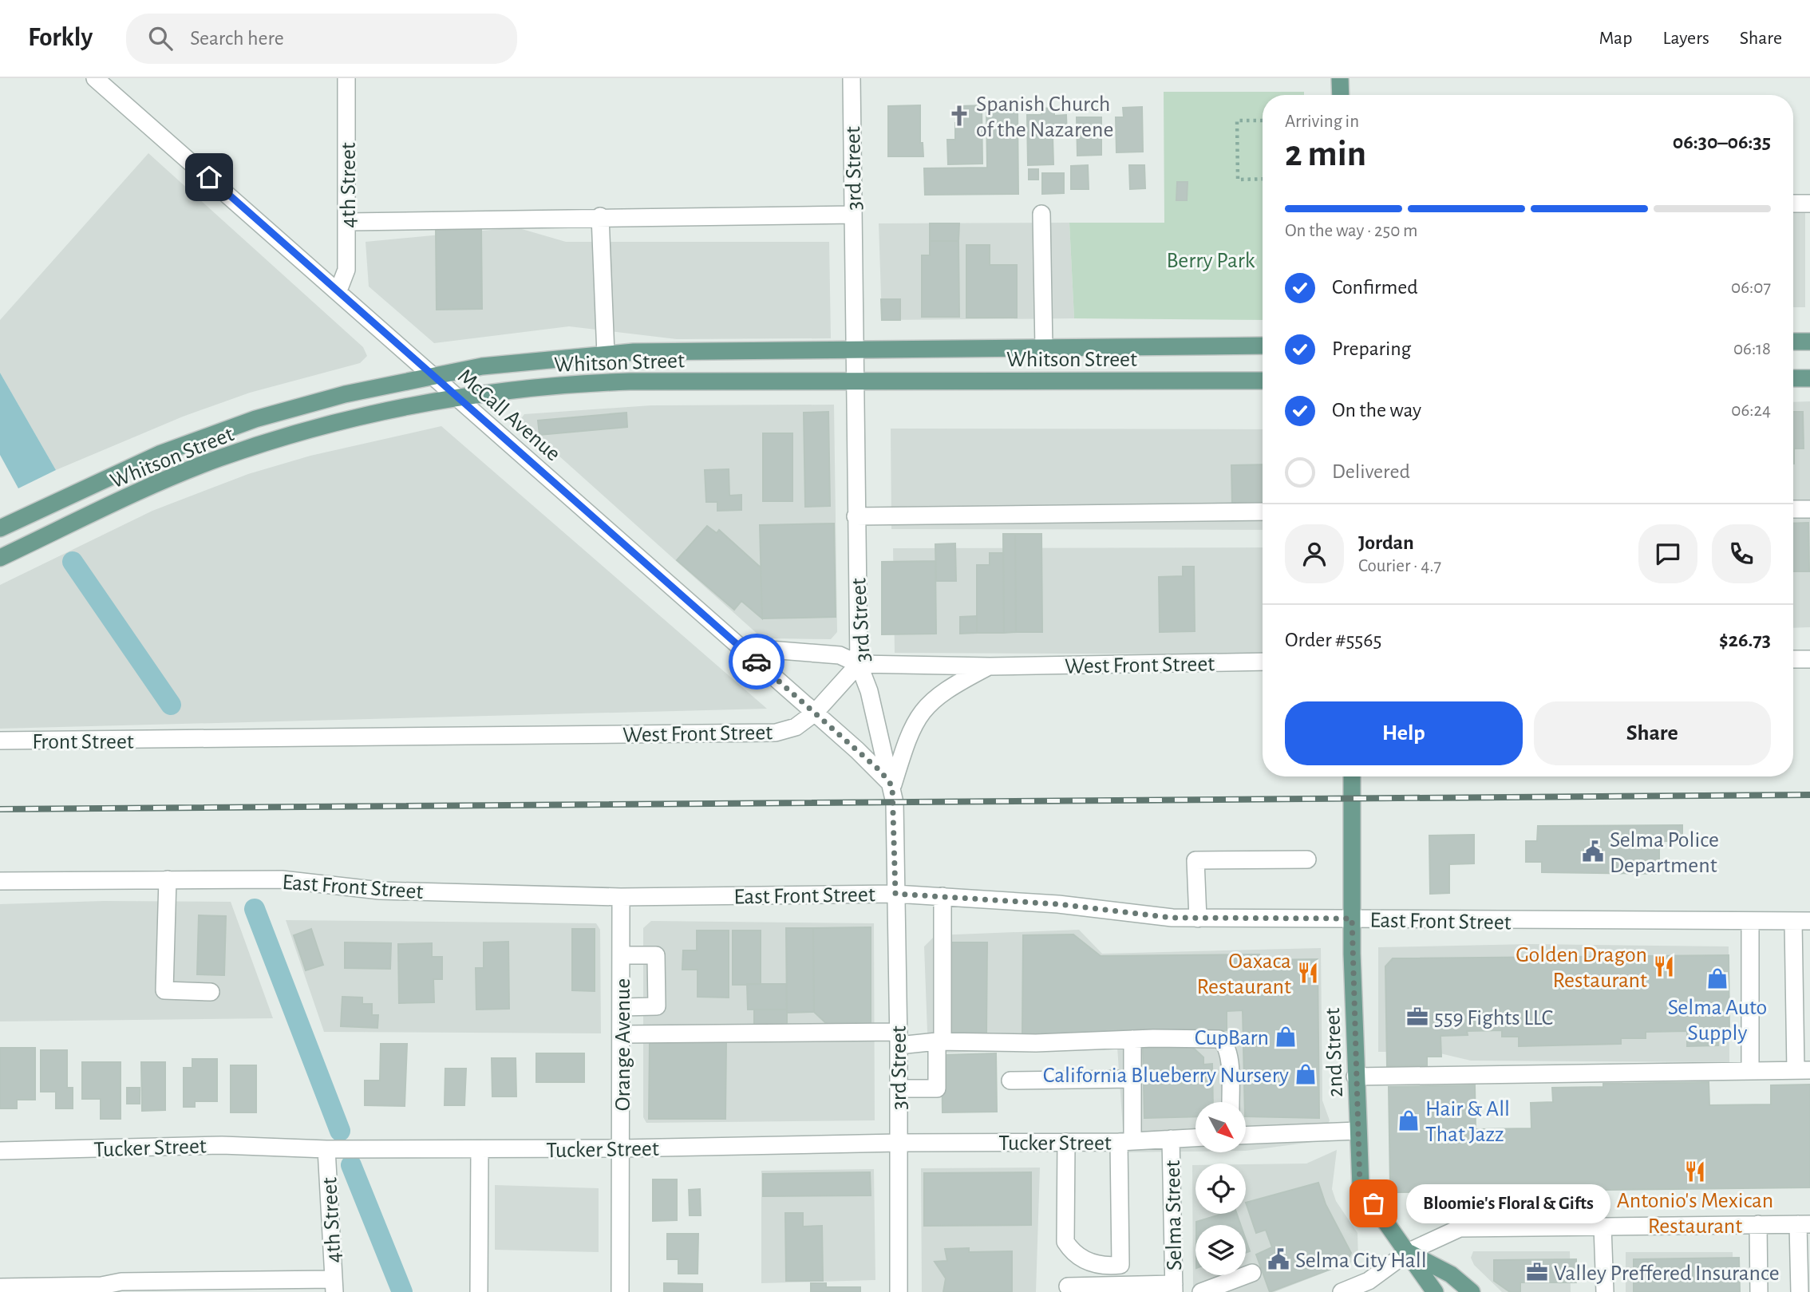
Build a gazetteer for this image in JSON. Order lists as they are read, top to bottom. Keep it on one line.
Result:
{"streets":{"main road":["Whitson Street","2nd Street"],"street":["3rd Street","4th Street","McCall Avenue","West Front Street","Front Street","East Front Street","Orange Avenue","Tucker Street","Selma Street"]},"crossings":[["3rd Street","Whitson Street"],["3rd Street","McCall Avenue"],["3rd Street","West Front Street"],["3rd Street","East Front Street"],["3rd Street","Tucker Street"],["4th Street","McCall Avenue"],["4th Street","Tucker Street"],["Whitson Street","McCall Avenue"],["McCall Avenue","West Front Street"],["West Front Street","Front Street"],["East Front Street","Orange Avenue"],["East Front Street","2nd Street"],["Orange Avenue","Tucker Street"],["Tucker Street","Selma Street"]],"parks":["Berry Park"],"places":{"church":["Spanish Church of the Nazarene"],"public building":["Selma Police Department","Selma City Hall"],"restaurant":["Golden Dragon Restaurant","Oaxaca Restaurant","Antonio's Mexican Restaurant"],"shop":["Selma Auto Supply","CupBarn","California Blueberry Nursery","Hair & All That Jazz"],"office":["559 Fights LLC","Valley Preffered Insurance"],"other":["Bloomie's Floral & Gifts"]},"north":"bottom right","page":{"header":"Forkly","search":"Search here","nav":["Map","Layers","Share"],"heading":["2 min","Arriving in","06:30–06:35"],"panel":["Jordan","Courier · 4.7","Order #5565","$26.73"],"bar":"On the way · 250 m","list":[["Confirmed","06:07"],["Preparing","06:18"],["On the way","06:24"],"Delivered"],"buttons":["Help","Share"],"bubble":"Bloomie's Floral & Gifts"}}
